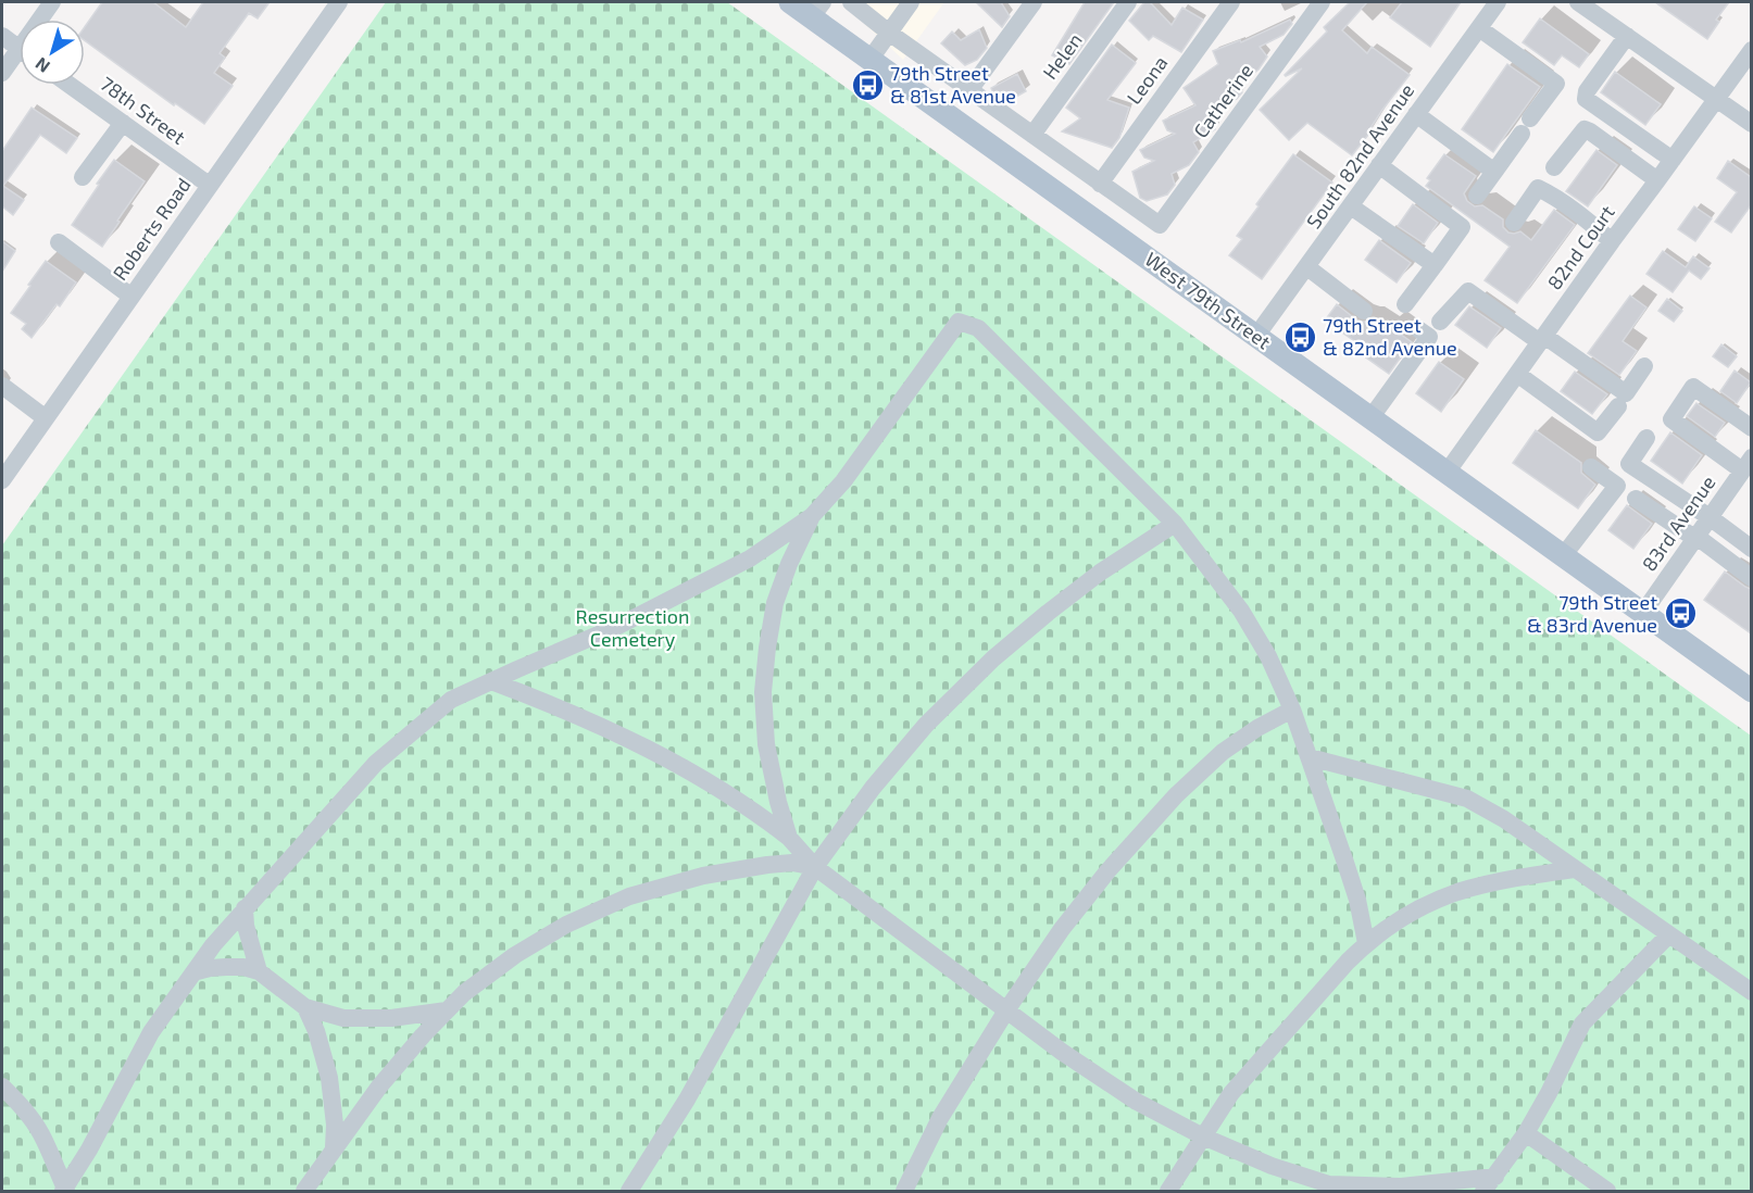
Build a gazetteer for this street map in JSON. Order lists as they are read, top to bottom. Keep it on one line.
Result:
{"streets":{"main road":["West 79th Street"],"street":["Helen","Leona","Catherine","78th Street","South 82nd Avenue","Roberts Road","82nd Court","83rd Avenue"]},"crossings":[["Leona","Catherine"],["78th Street","Roberts Road"],["South 82nd Avenue","West 79th Street"],["82nd Court","West 79th Street"],["West 79th Street","83rd Avenue"]],"parks":["Resurrection Cemetery"],"places":{"bus stop":["79th Street & 81st Avenue","79th Street & 82nd Avenue","79th Street & 83rd Avenue"]},"north":"bottom left"}
